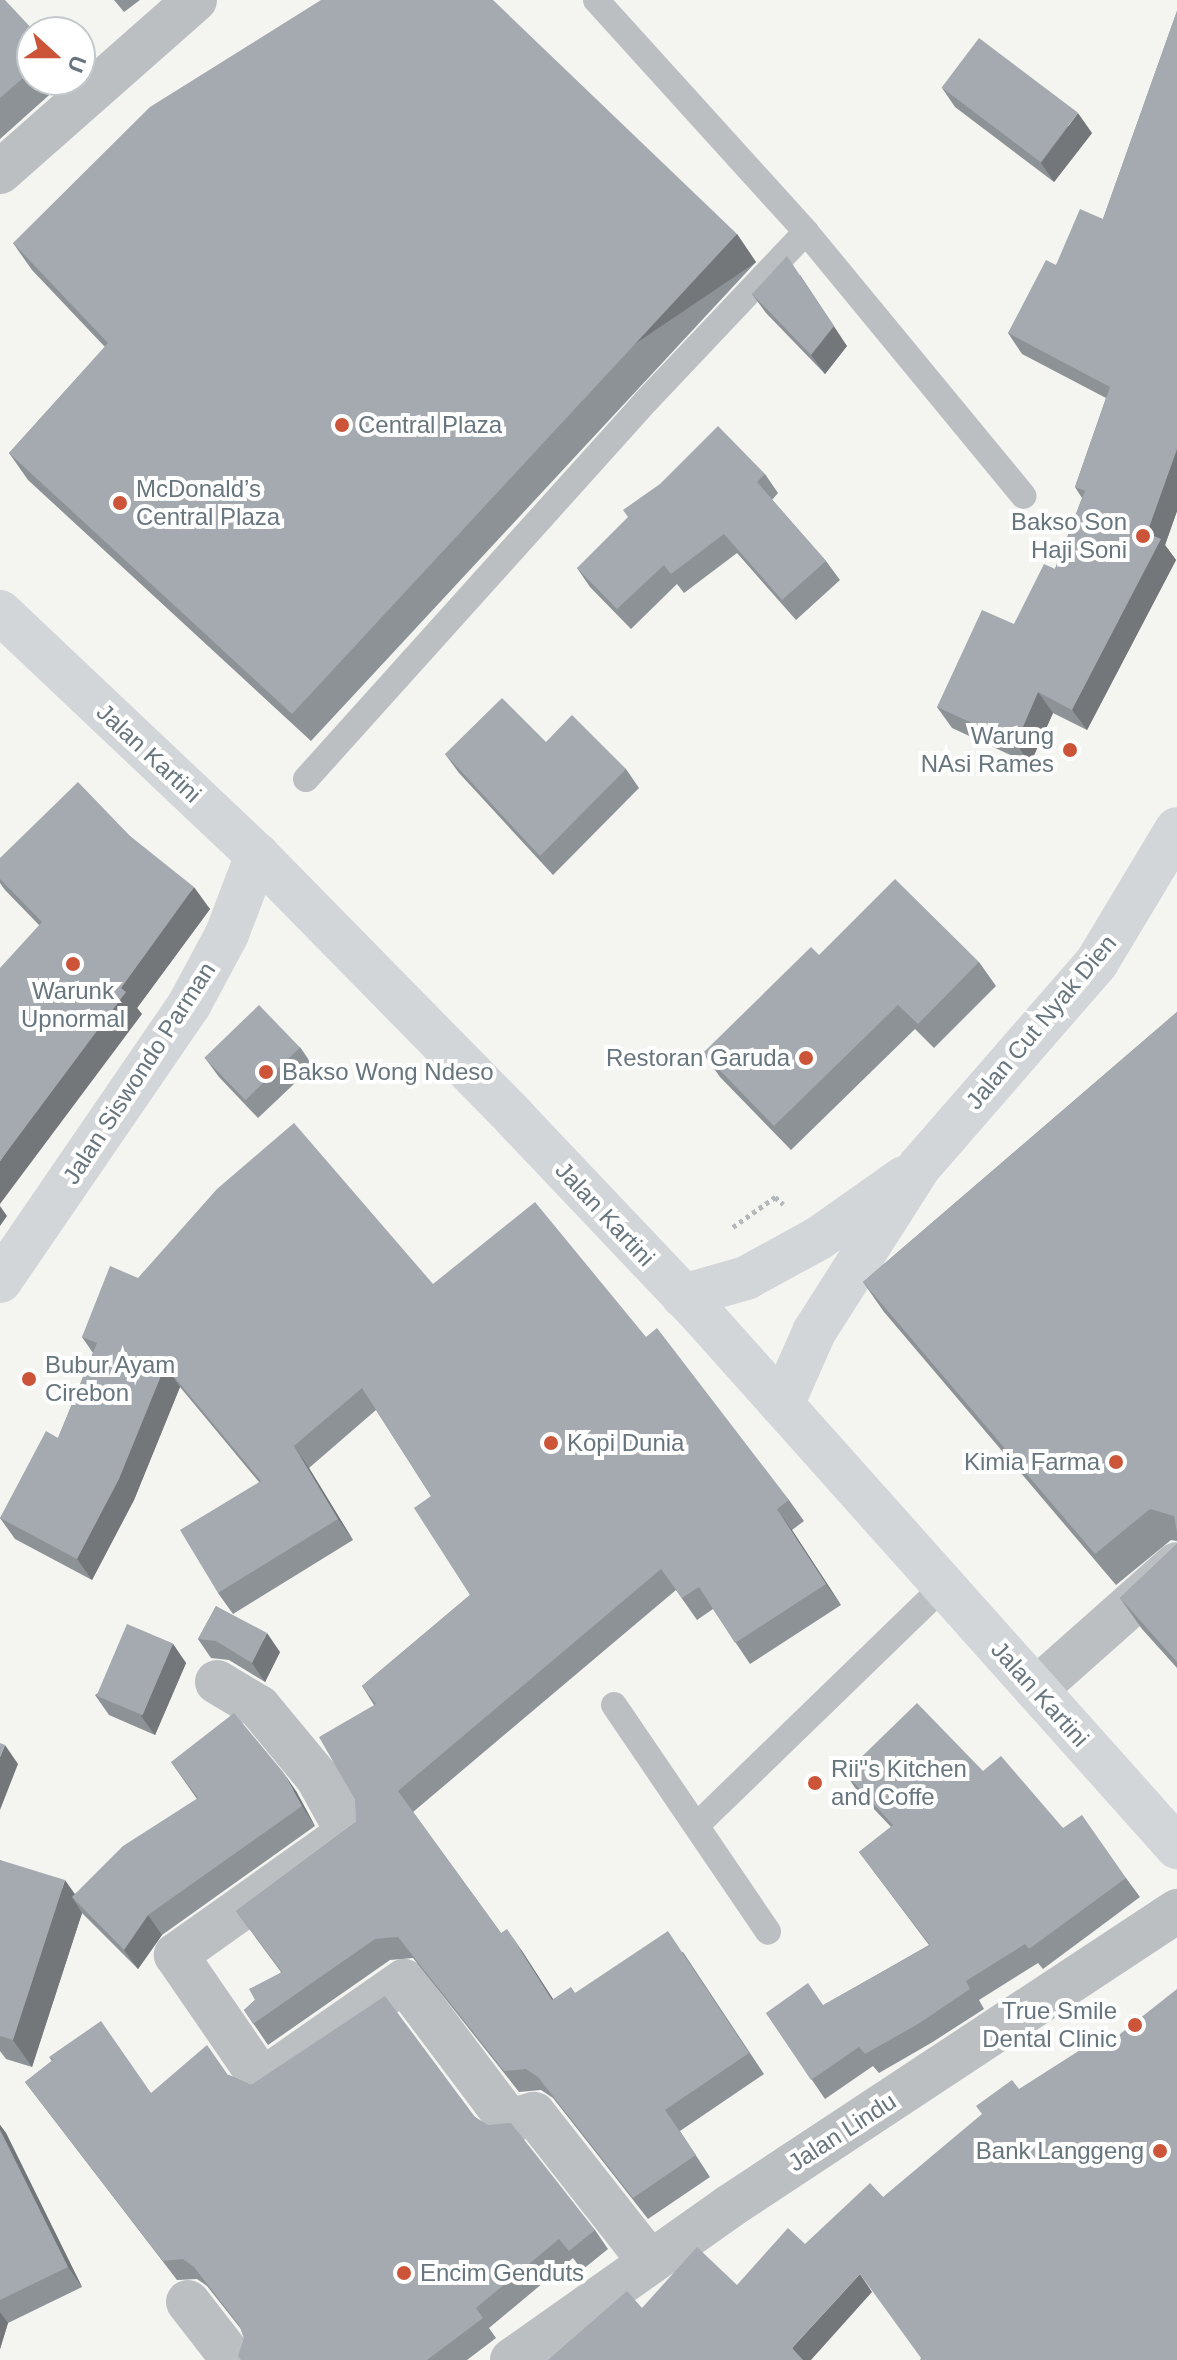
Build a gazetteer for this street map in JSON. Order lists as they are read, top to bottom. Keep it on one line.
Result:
{"streets":{"main road":["Jalan Kartini","Jalan Cut Nyak Dien","Jalan Siswondo Parman"],"street":["Jalan Lindu"]},"crossings":[["Jalan Kartini","Jalan Cut Nyak Dien"],["Jalan Kartini","Jalan Siswondo Parman"]],"places":["Central Plaza","McDonald’s Central Plaza","Bakso Son Haji Soni","Warung NAsi Rames","Warunk Upnormal","Restoran Garuda","Bakso Wong Ndeso","Bubur Ayam Cirebon","Kopi Dunia","Kimia Farma","Rii''s Kitchen and Coffe","True Smile Dental Clinic","Bank Langgeng","Encim Genduts"],"north":"right"}
